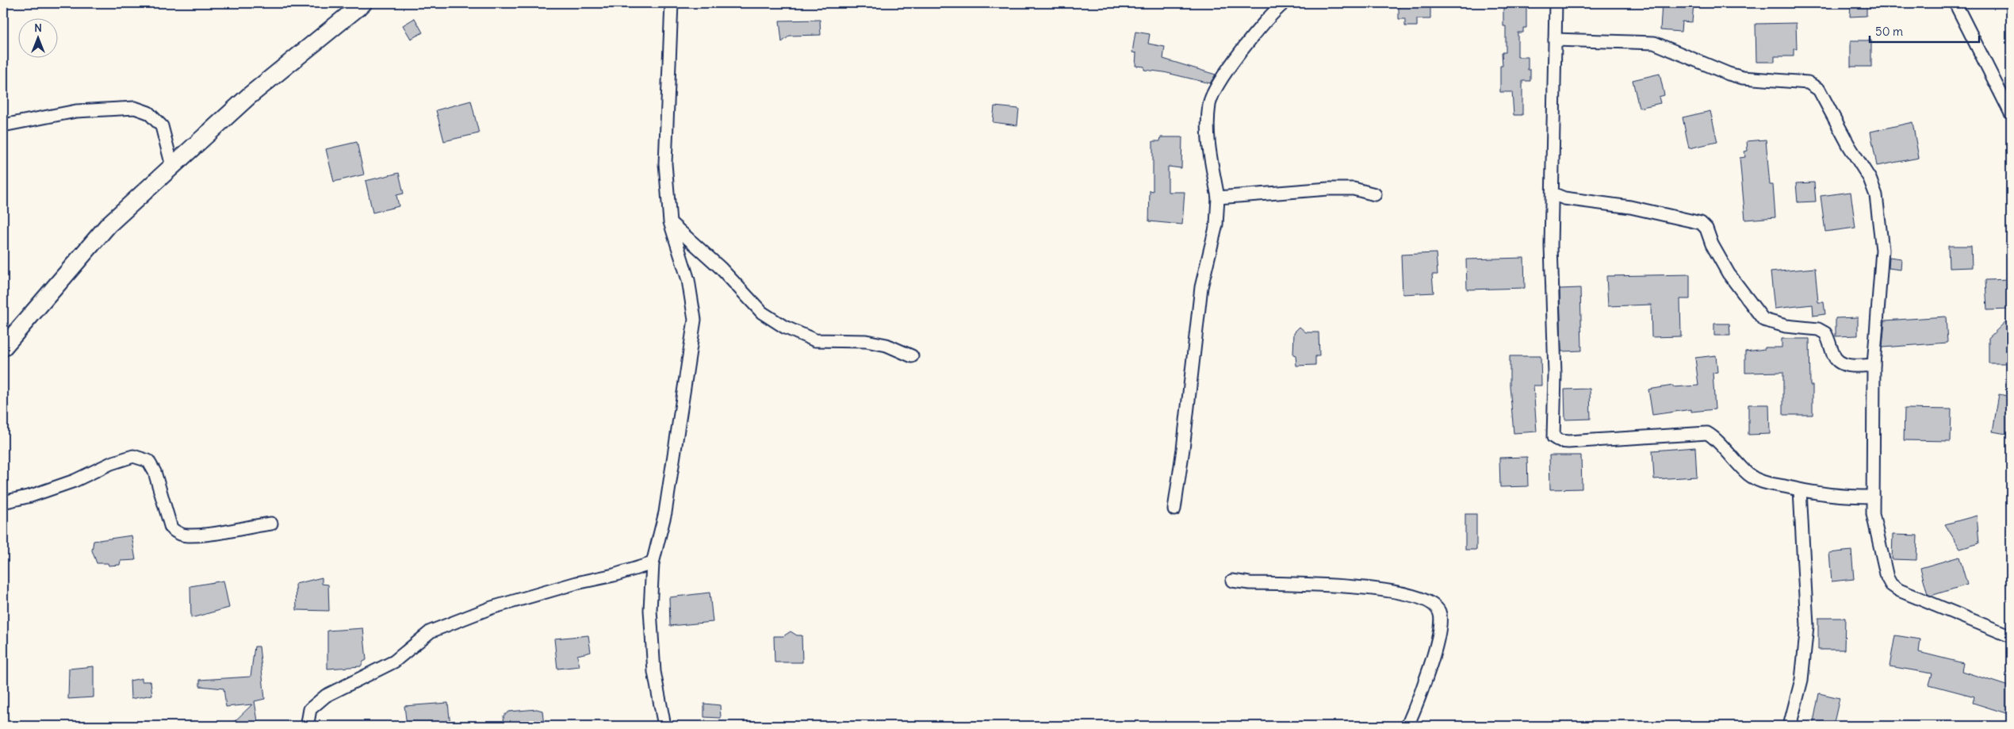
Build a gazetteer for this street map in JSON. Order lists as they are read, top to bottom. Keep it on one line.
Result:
{"scale_bar":"50 m","north":"top"}
